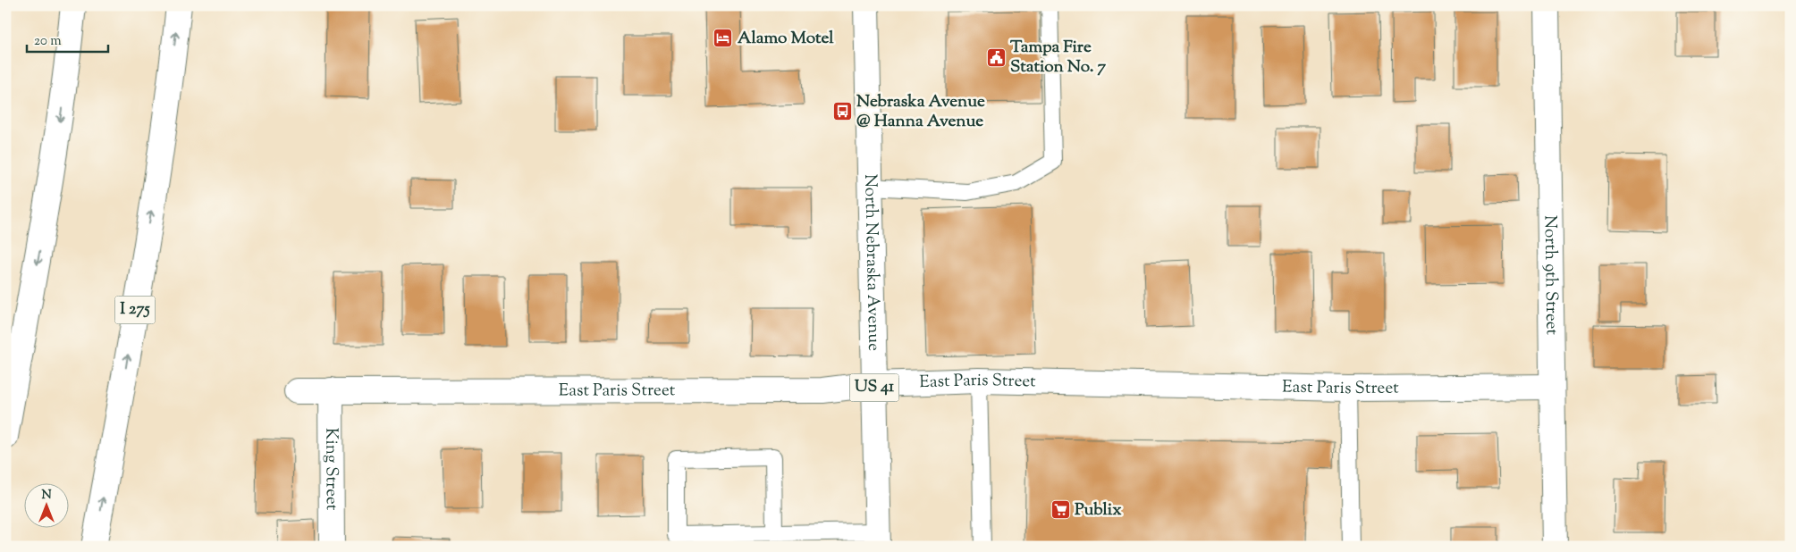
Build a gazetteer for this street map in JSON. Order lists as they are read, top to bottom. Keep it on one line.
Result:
{"streets":{"main road":["North Nebraska Avenue","North 9th Street","I 275","East Paris Street","US 41","King Street"]},"crossings":[["North Nebraska Avenue","East Paris Street"],["North 9th Street","East Paris Street"],["East Paris Street","King Street"]],"places":{"hotel":["Alamo Motel"],"public building":["Tampa Fire Station No. 7"],"bus stop":["Nebraska Avenue @ Hanna Avenue"],"supermarket":["Publix"]},"scale_bar":"20 m","north":"top"}
